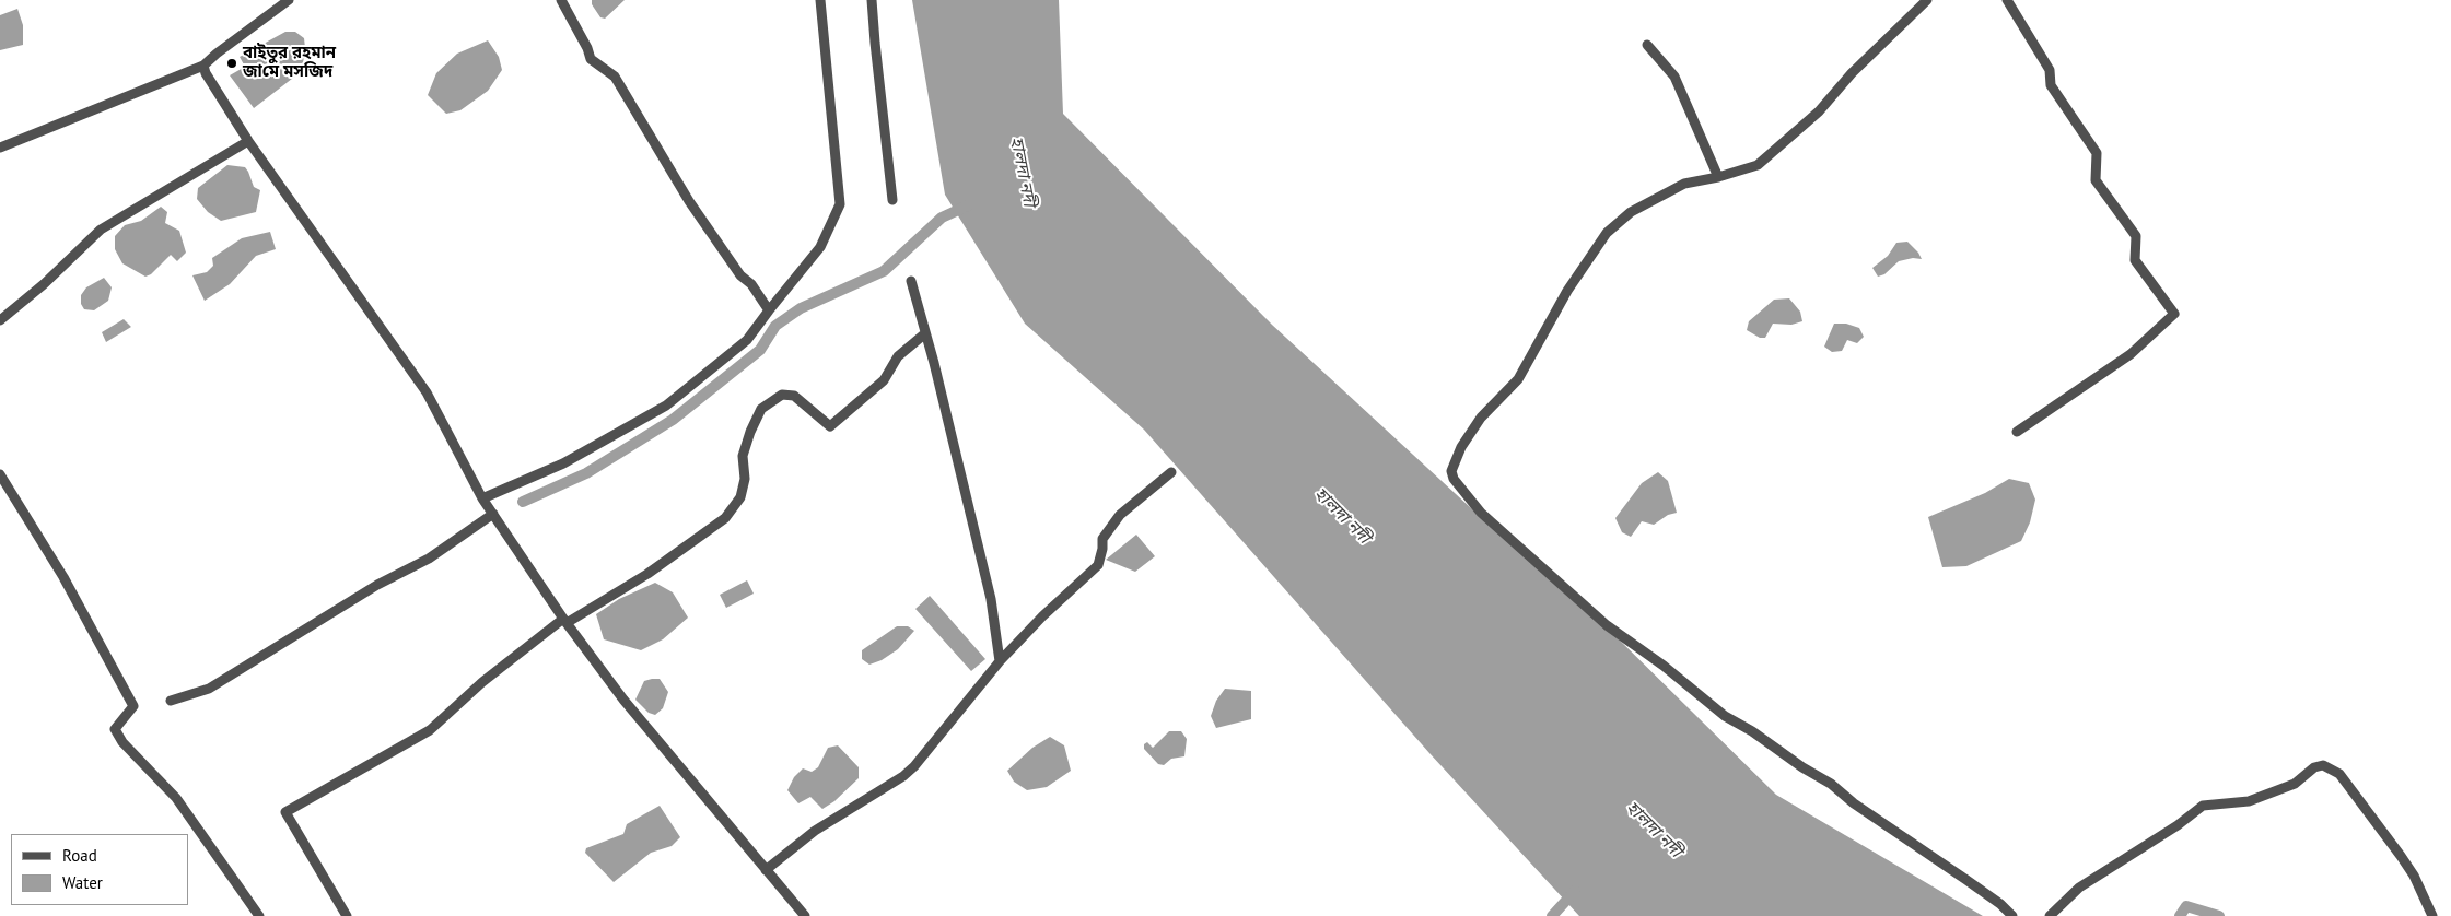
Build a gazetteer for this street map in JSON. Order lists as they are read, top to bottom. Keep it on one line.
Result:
{"water":["হালদা নদী"],"places":["বাইতুর রহমান জা‌মে মস‌জিদ"],"legend":["Road","Water"]}
